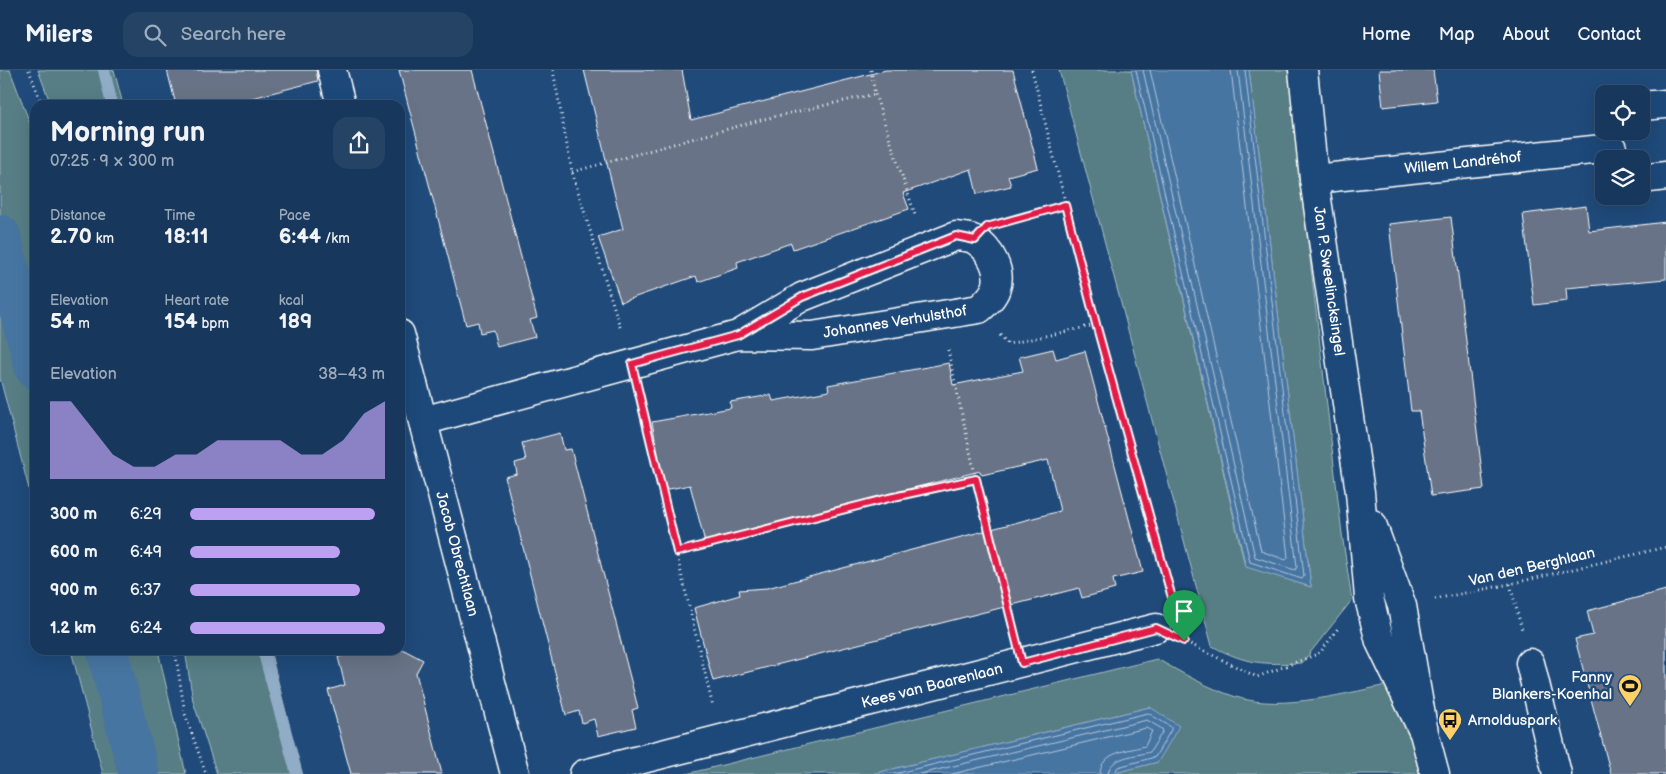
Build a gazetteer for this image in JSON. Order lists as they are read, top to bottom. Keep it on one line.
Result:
{"streets":{"street":["Willem Landréhof","Jan P. Sweelincksingel","Johannes Verhulsthof","Jacob Obrechtlaan","Kees van Baarenlaan"],"path":["Van den Berghlaan"]},"crossings":[["Willem Landréhof","Jan P. Sweelincksingel"],["Jan P. Sweelincksingel","Van den Berghlaan"],["Johannes Verhulsthof","Jacob Obrechtlaan"]],"places":{"sports":["Fanny Blankers-Koenhal"],"bus stop":["Arnolduspark"]},"page":{"header":"Milers","search":"Search here","nav":["Home","Map","About","Contact"],"heading":["Morning run","07:25 · 9 × 300 m"],"stats":[["Distance","2.70 km"],["Time","18:11"],["Pace","6:44 /km"],["Elevation","54 m"],["Heart rate","154 bpm"],["kcal","189"]],"chart":["Elevation","38–43 m"],"list":[{"name":"300 m","note":"6:29"},{"name":"600 m","note":"6:49"},{"name":"900 m","note":"6:37"},{"name":"1.2 km","note":"6:24"}]}}
